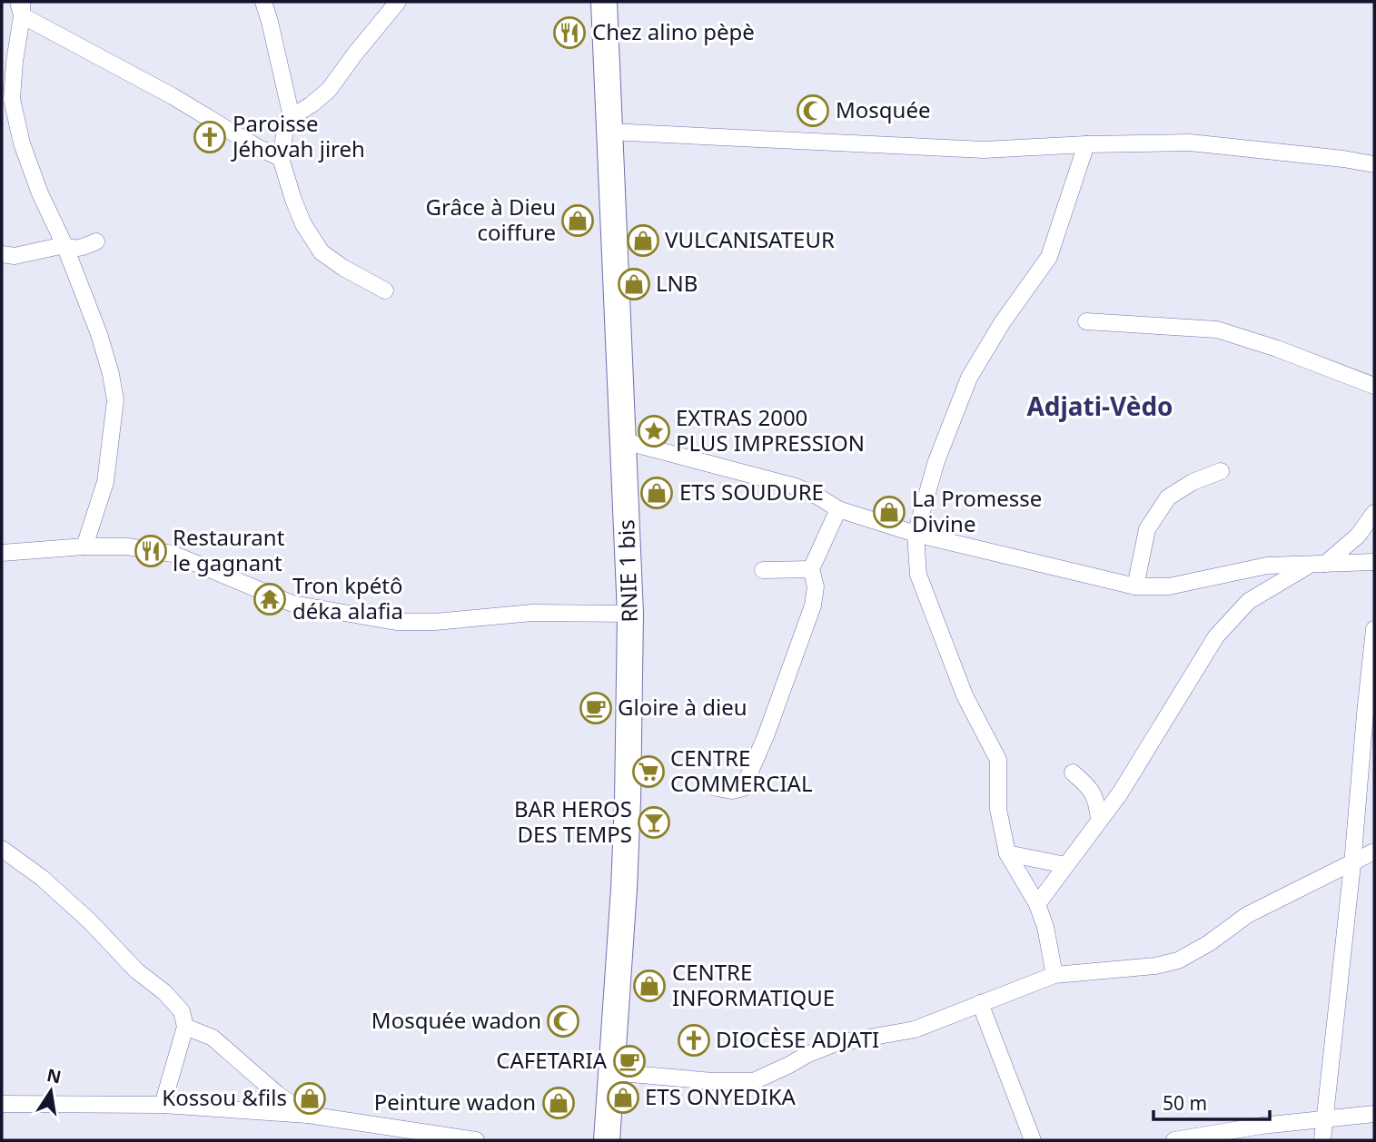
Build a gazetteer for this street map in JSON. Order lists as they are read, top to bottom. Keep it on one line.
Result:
{"streets":{"main road":["RNIE 1 bis"]},"districts":["Adjati-Vèdo"],"places":{"restaurant":["Chez alino pèpè","Restaurant le gagnant"],"mosque":["Mosquée","Mosquée wadon"],"church":["Paroisse Jéhovah jireh","DIOCÈSE ADJATI"],"shop":["Grâce à Dieu coiffure","VULCANISATEUR","LNB","ETS SOUDURE","La Promesse Divine","CENTRE INFORMATIQUE","ETS ONYEDIKA","Kossou &fils","Peinture wadon"],"place":["EXTRAS 2000 PLUS IMPRESSION"],"temple":["Tron kpétô déka alafia"],"cafe":["Gloire à dieu","CAFETARIA"],"supermarket":["CENTRE COMMERCIAL"],"bar":["BAR HEROS DES TEMPS"]},"scale_bar":"50 m","north":"top"}
